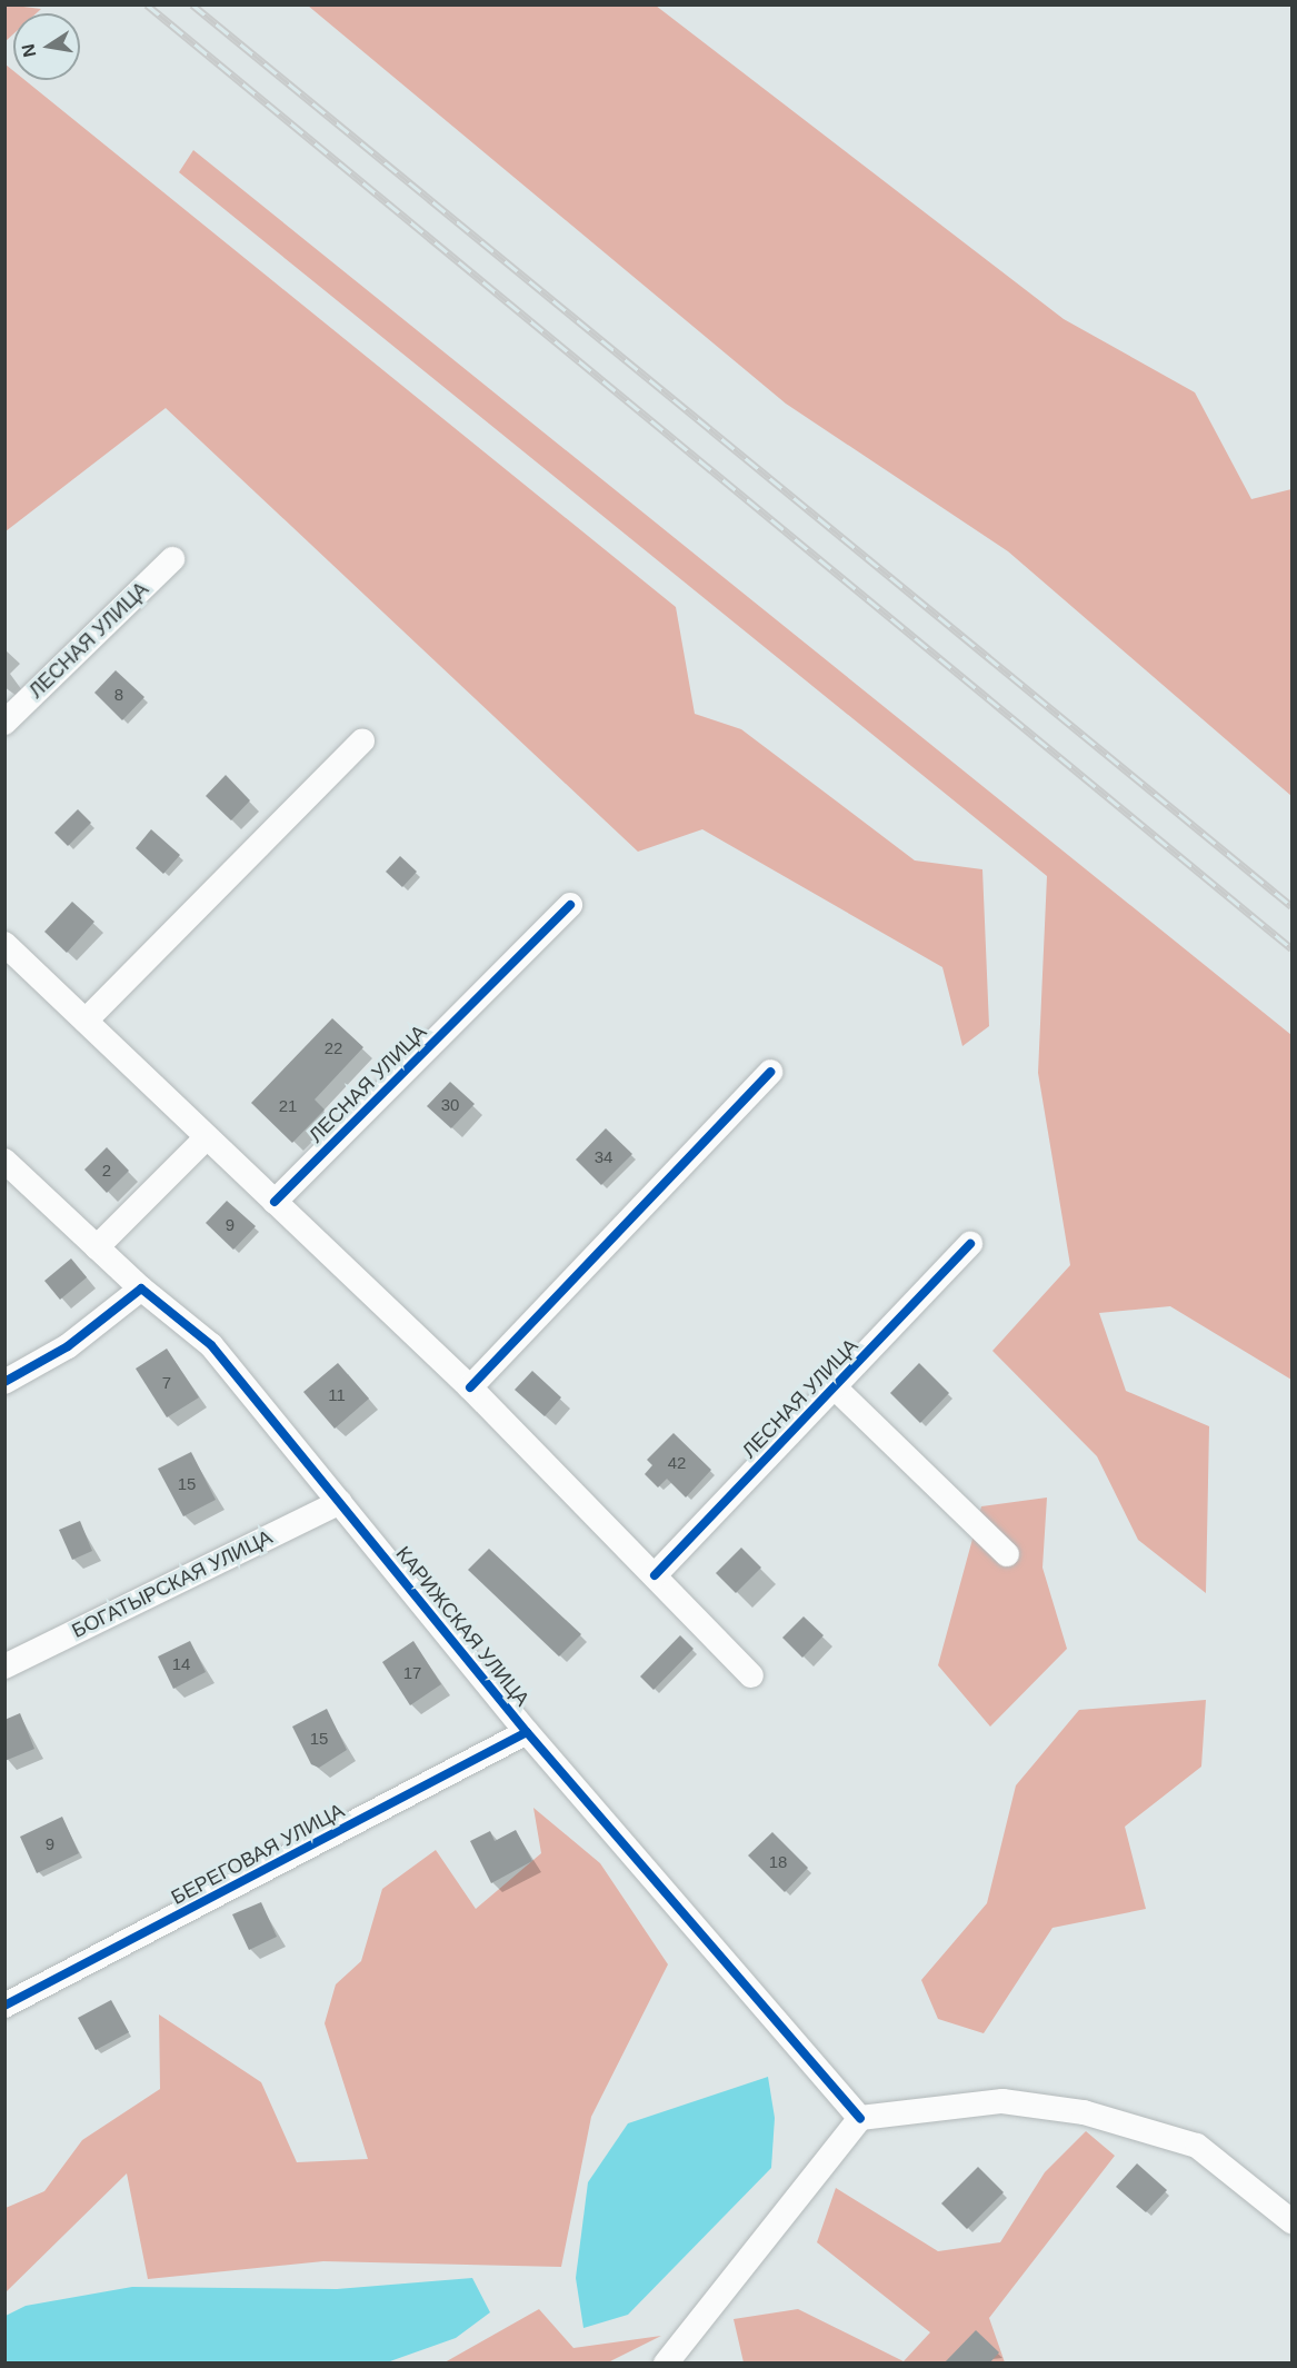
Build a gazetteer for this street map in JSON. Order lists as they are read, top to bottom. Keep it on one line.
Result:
{"streets":{"street":["ЛЕСНАЯ УЛИЦА","БОГАТЫРСКАЯ УЛИЦА","КАРИЖСКАЯ УЛИЦА","БЕРЕГОВАЯ УЛИЦА"]},"crossings":[["БОГАТЫРСКАЯ УЛИЦА","КАРИЖСКАЯ УЛИЦА"],["КАРИЖСКАЯ УЛИЦА","БЕРЕГОВАЯ УЛИЦА"]],"house_numbers":["8","22","30","21","34","2","9","7","11","42","15","14","17","15","9","18"],"north":"left"}
